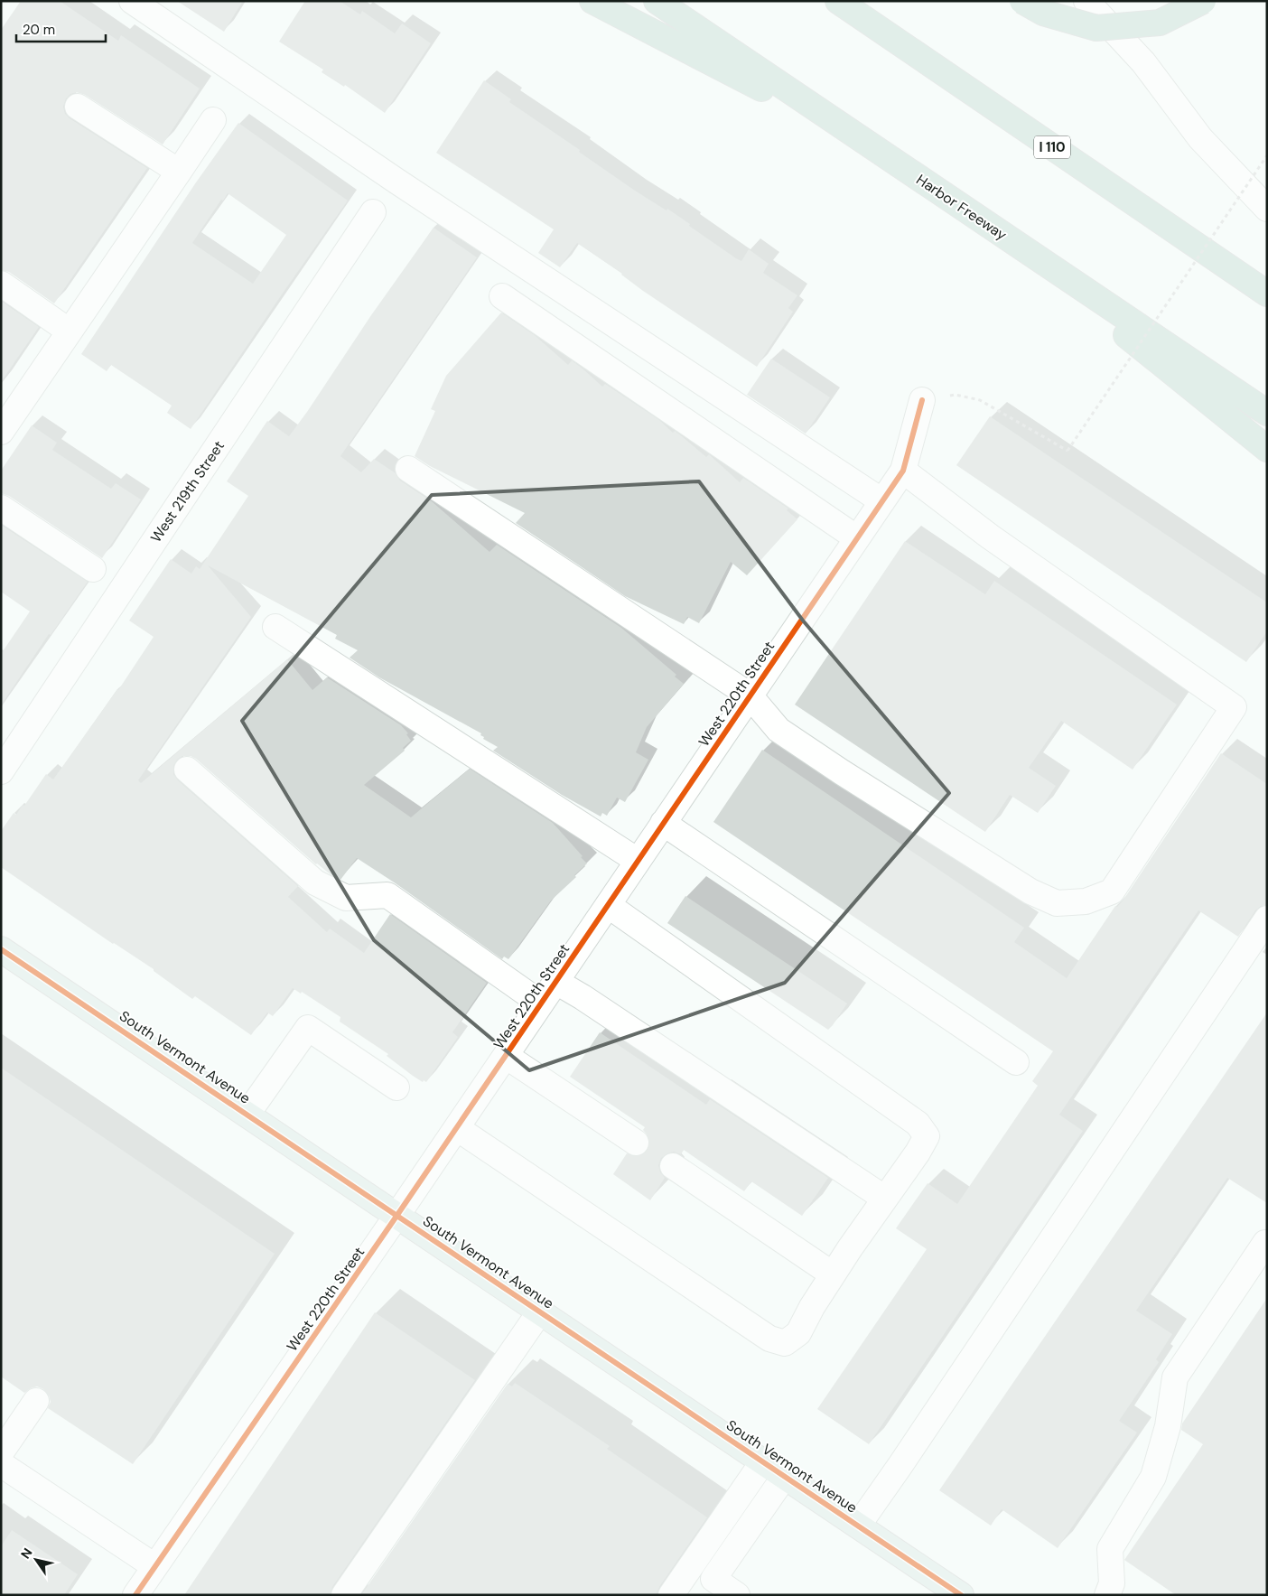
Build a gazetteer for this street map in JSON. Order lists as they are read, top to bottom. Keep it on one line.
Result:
{"streets":{"highway":["I 110","Harbor Freeway"],"main road":["South Vermont Avenue"],"street":["West 219th Street","West 220th Street"]},"crossings":[["West 220th Street","South Vermont Avenue"]],"scale_bar":"20 m","north":"top left"}
